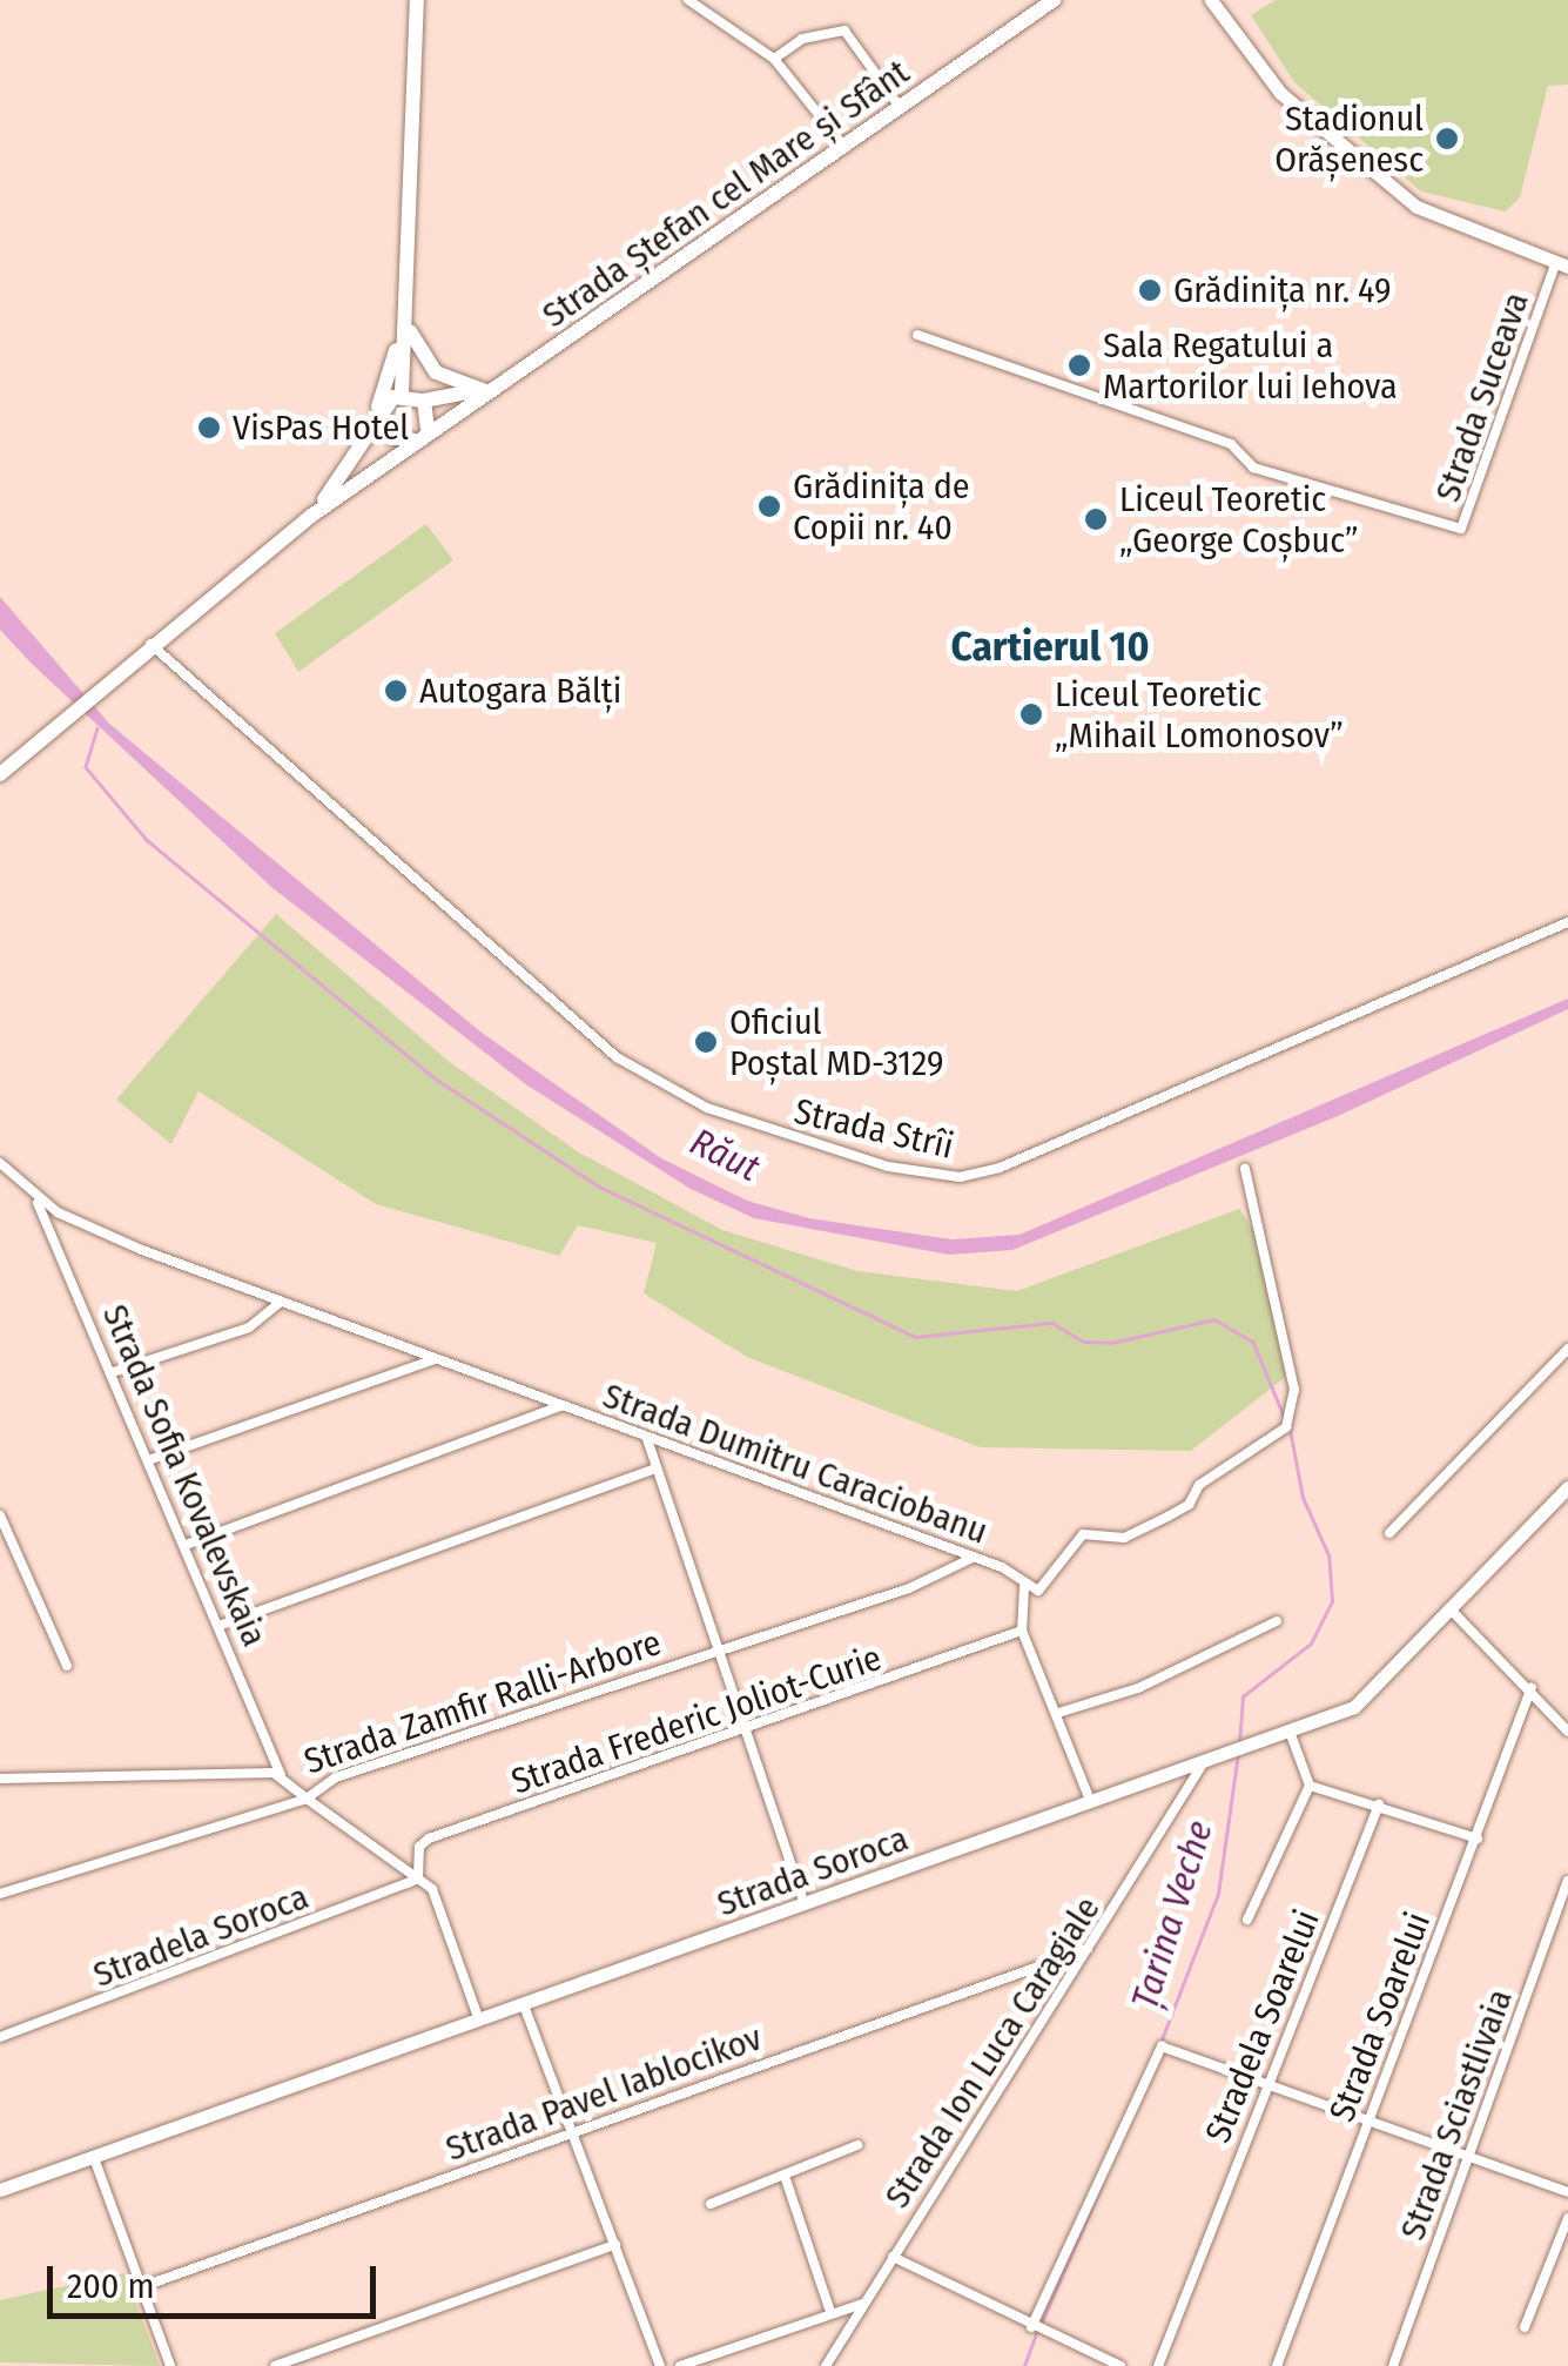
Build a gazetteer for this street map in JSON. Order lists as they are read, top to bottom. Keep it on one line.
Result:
{"streets":{"main road":["Strada Ștefan cel Mare și Sfânt"],"street":["Strada Suceava","Strada Strîi","Strada Dumitru Caraciobanu","Strada Sofia Kovalevskaia","Strada Zamfir Ralli-Arbore","Strada Frederic Joliot-Curie","Strada Soroca","Stradela Sorocа","Strada Soarelui","Stradela Soarelui","Strada Ion Luca Caragiale","Strada Pavel Iablocikov","Strada Sciastlivaia"]},"crossings":[["Strada Ștefan cel Mare și Sfânt","Strada Strîi"],["Strada Dumitru Caraciobanu","Strada Sofia Kovalevskaia"],["Strada Dumitru Caraciobanu","Strada Zamfir Ralli-Arbore"],["Strada Sofia Kovalevskaia","Strada Zamfir Ralli-Arbore"],["Strada Frederic Joliot-Curie","Stradela Sorocа"],["Strada Soroca","Strada Ion Luca Caragiale"],["Strada Ion Luca Caragiale","Strada Pavel Iablocikov"]],"districts":["Cartierul 10"],"water":["Răut","Țarina Veche"],"places":["Stadionul Orășenesc","Grădinița nr. 49","Sala Regatului a Martorilor lui Iehova","VisPas Hotel","Grădinița de Copii nr. 40","Liceul Teoretic „George Coșbuc”","Autogara Bălți","Liceul Teoretic „Mihail Lomonosov”","Oficiul Poștal MD-3129"],"scale_bar":"200 m"}
